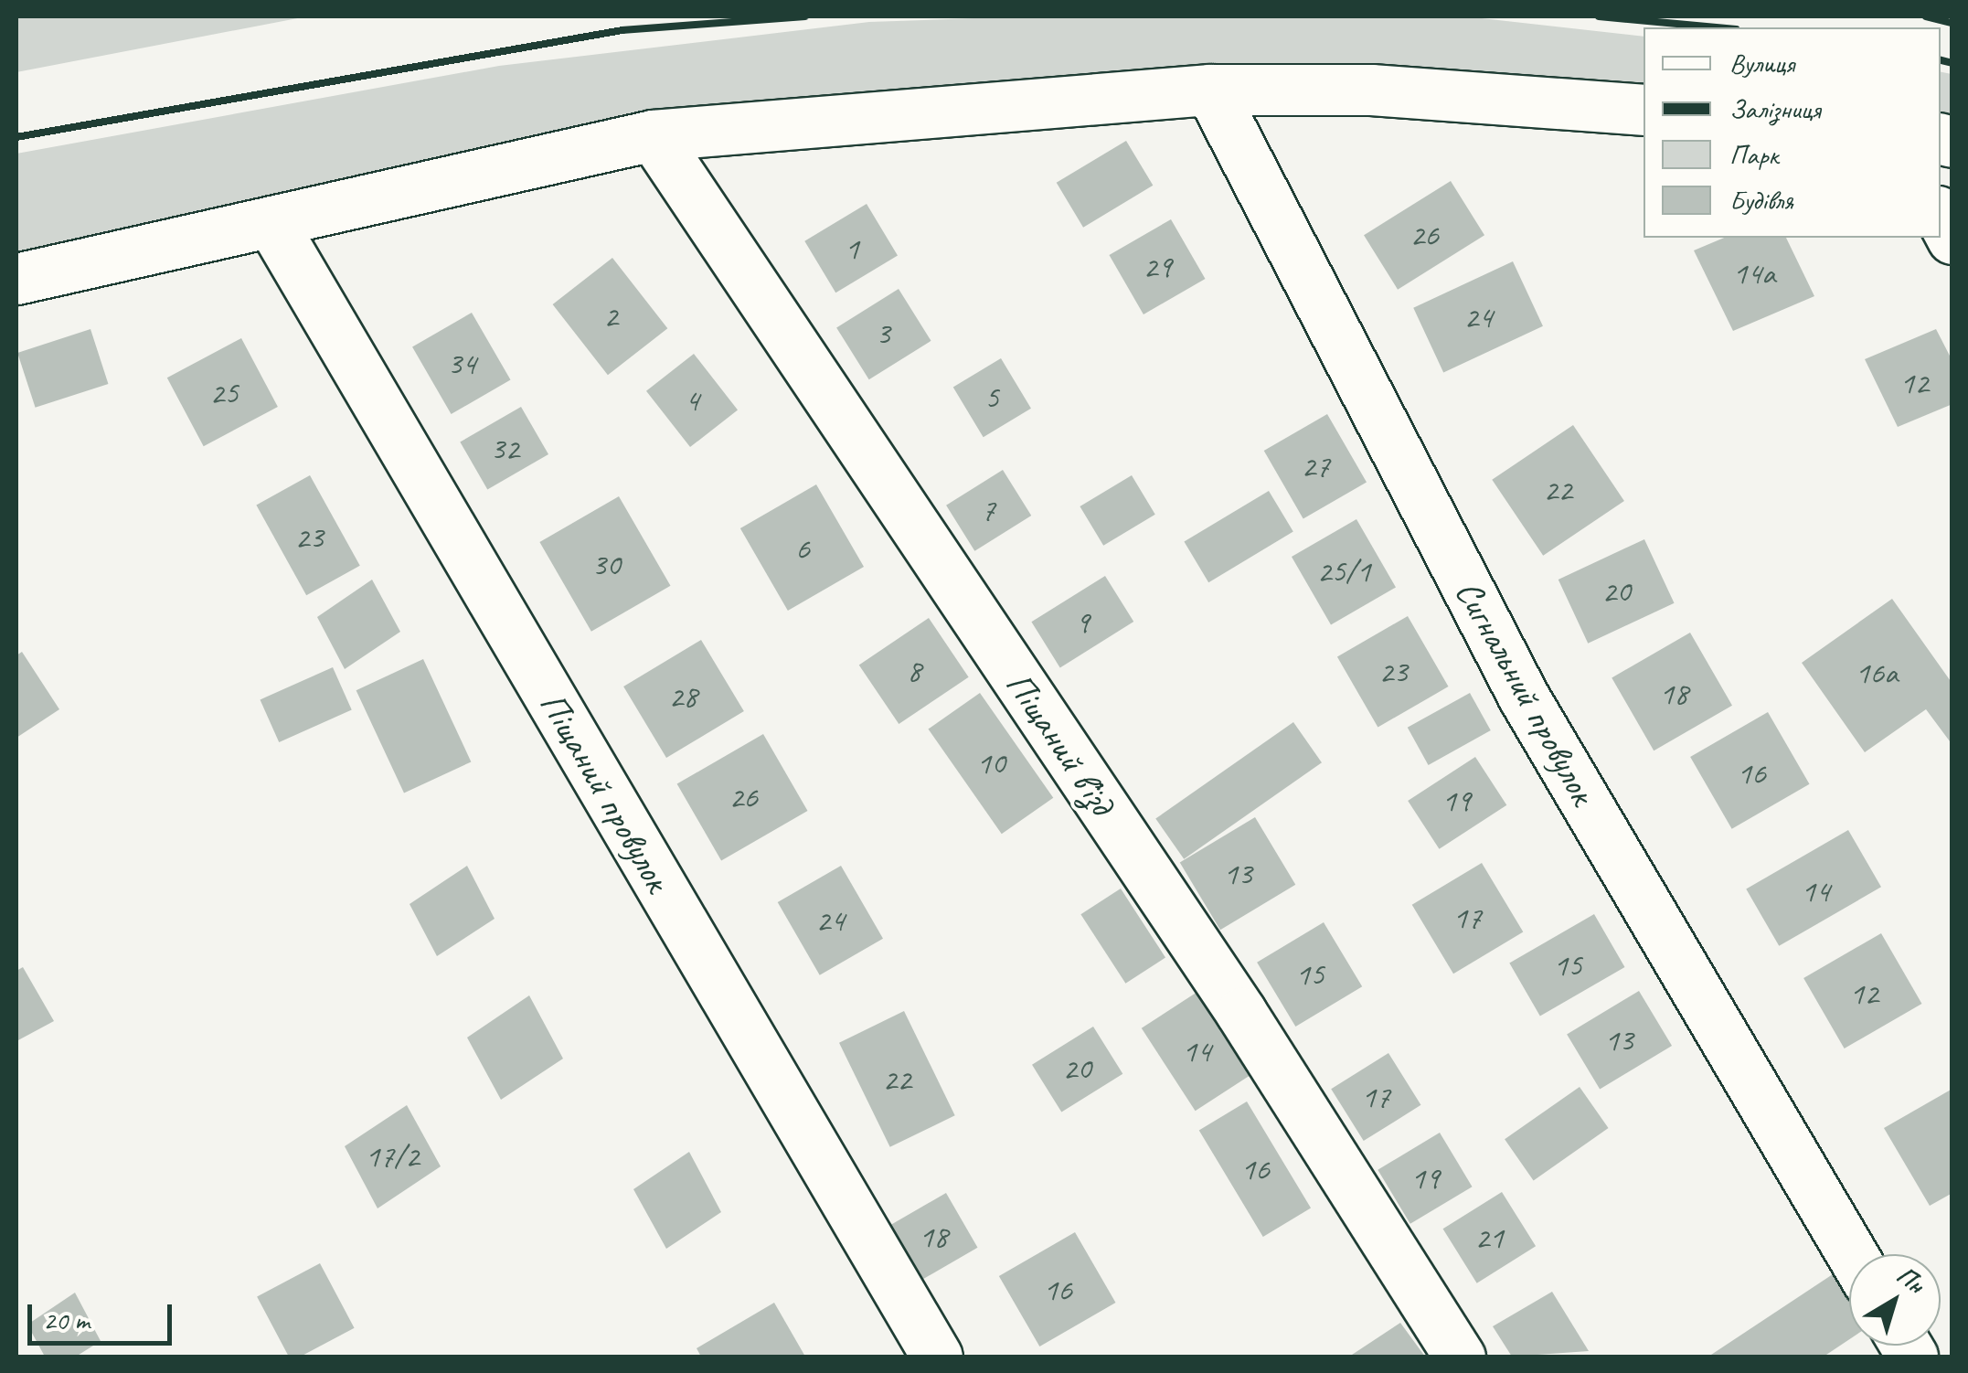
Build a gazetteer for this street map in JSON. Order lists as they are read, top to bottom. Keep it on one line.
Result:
{"streets":{"street":["Сигнальний провулок","Піщаний в’їзд","Піщаний провулок"]},"house_numbers":["26","1","29","14а","2","24","3","34","12","25","5","4","32","27","22","7","23","6","30","25/1","20","9","8","23","16а","18","28","10","16","26","19","13","14","17","24","15","15","12","13","14","20","22","17","17/2","16","19","18","21","16"],"legend":["Вулиця","Залізниця","Парк","Будівля"],"scale_bar":"20 m","north":"top right"}
